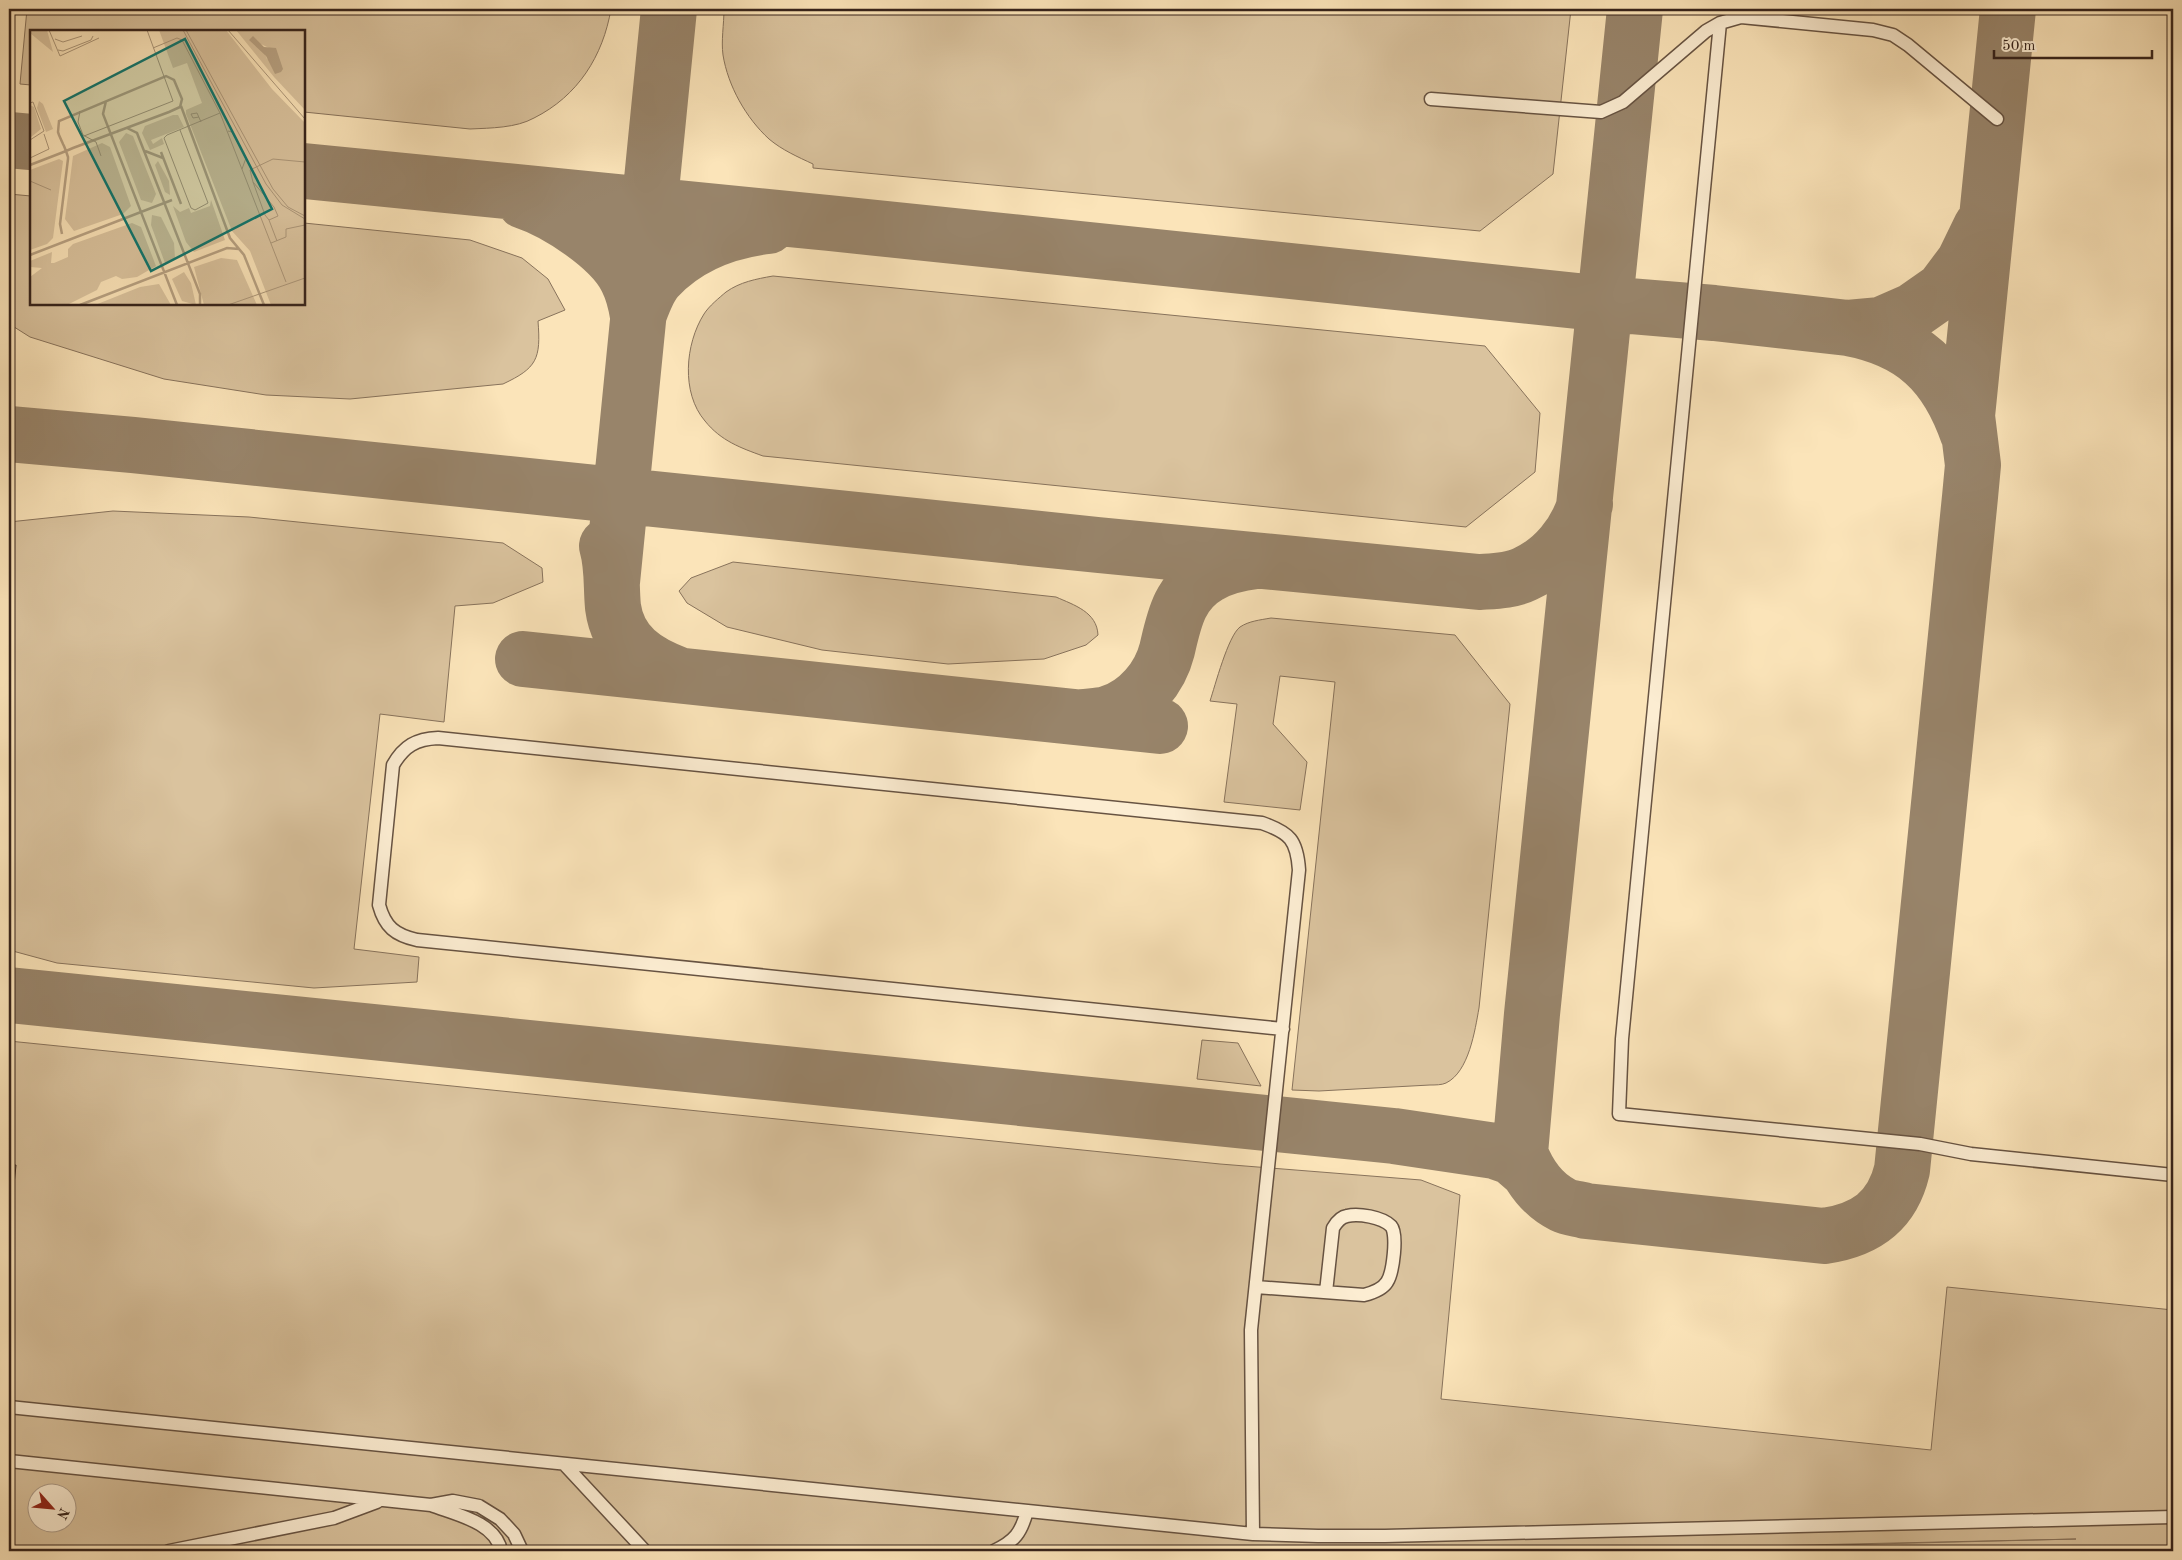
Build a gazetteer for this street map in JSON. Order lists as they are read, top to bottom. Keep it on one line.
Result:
{"scale_bar":"50 m","north":"bottom right"}
